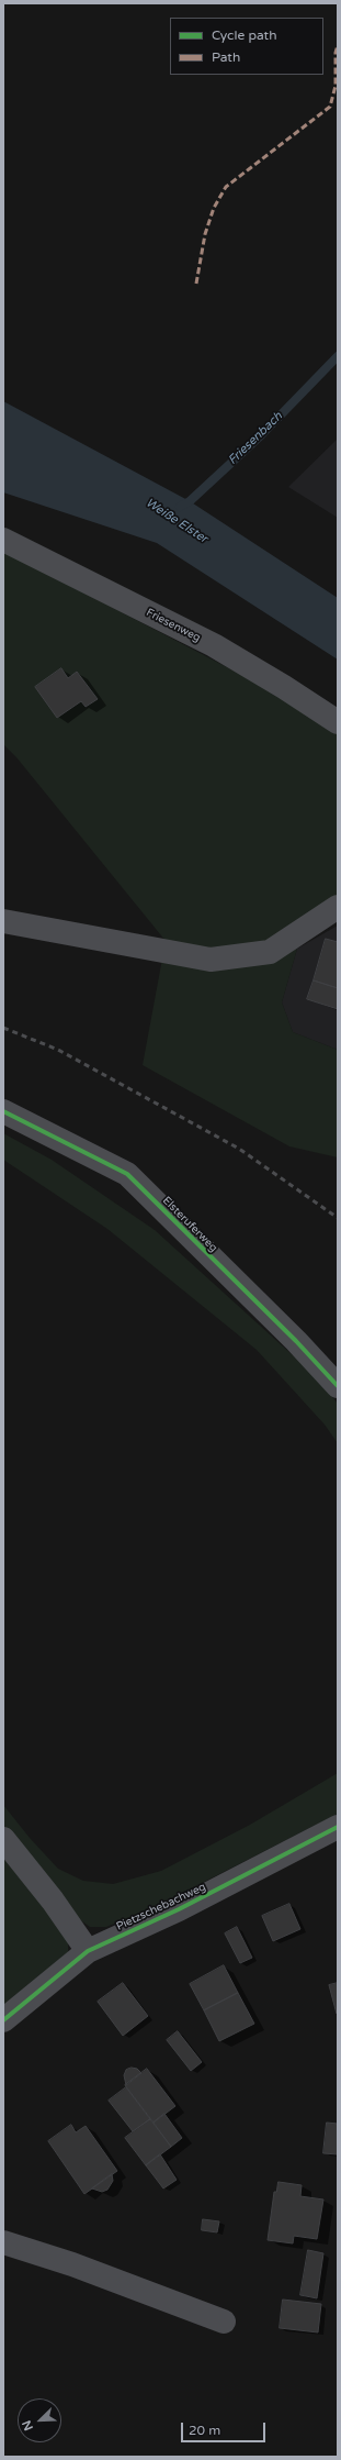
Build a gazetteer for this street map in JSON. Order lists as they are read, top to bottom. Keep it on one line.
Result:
{"streets":{"street":["Friesenweg","Elsteruferweg","Pietzschebachweg"]},"water":["Friesenbach","Weiße Elster"],"legend":["Cycle path","Path"],"scale_bar":"20 m","north":"bottom left"}
